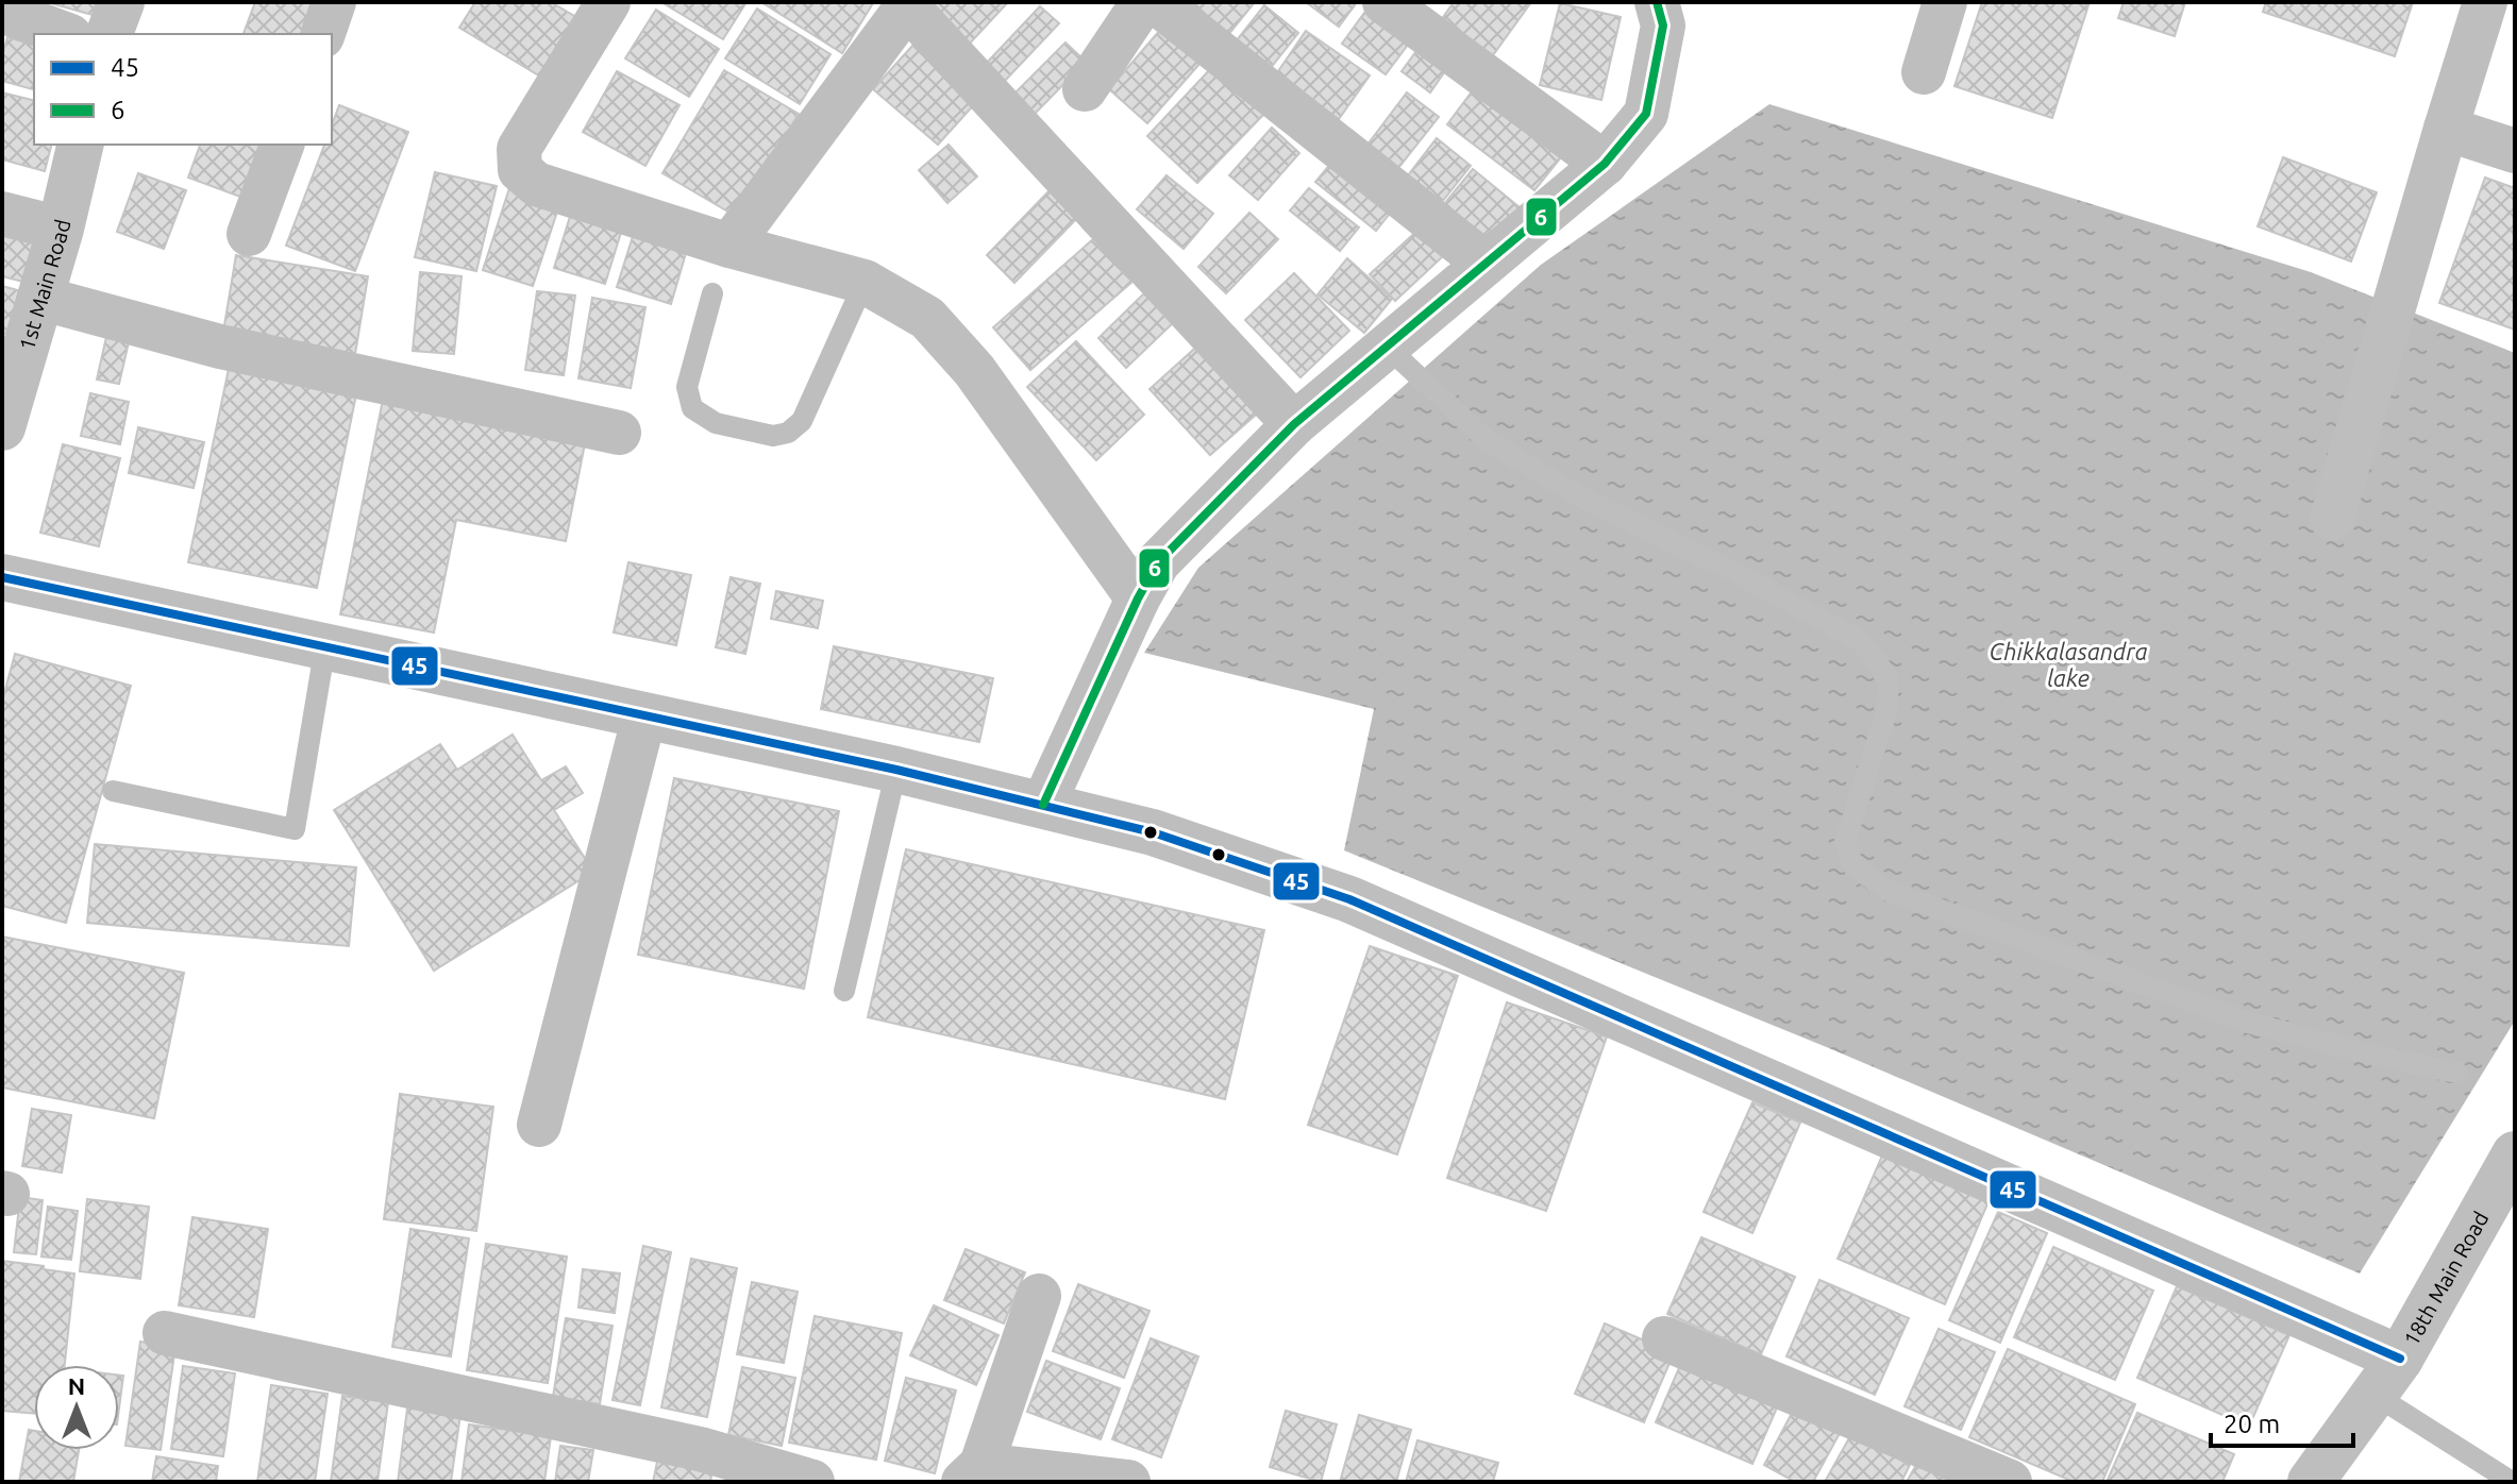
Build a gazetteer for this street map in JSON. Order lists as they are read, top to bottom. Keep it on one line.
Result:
{"streets":{"street":["1st Main Road","18th Main Road"]},"water":["Chikkalasandra lake"],"lines":["transit line 6","transit line 45"],"legend":["45","6"],"scale_bar":"20 m","north":"top"}
